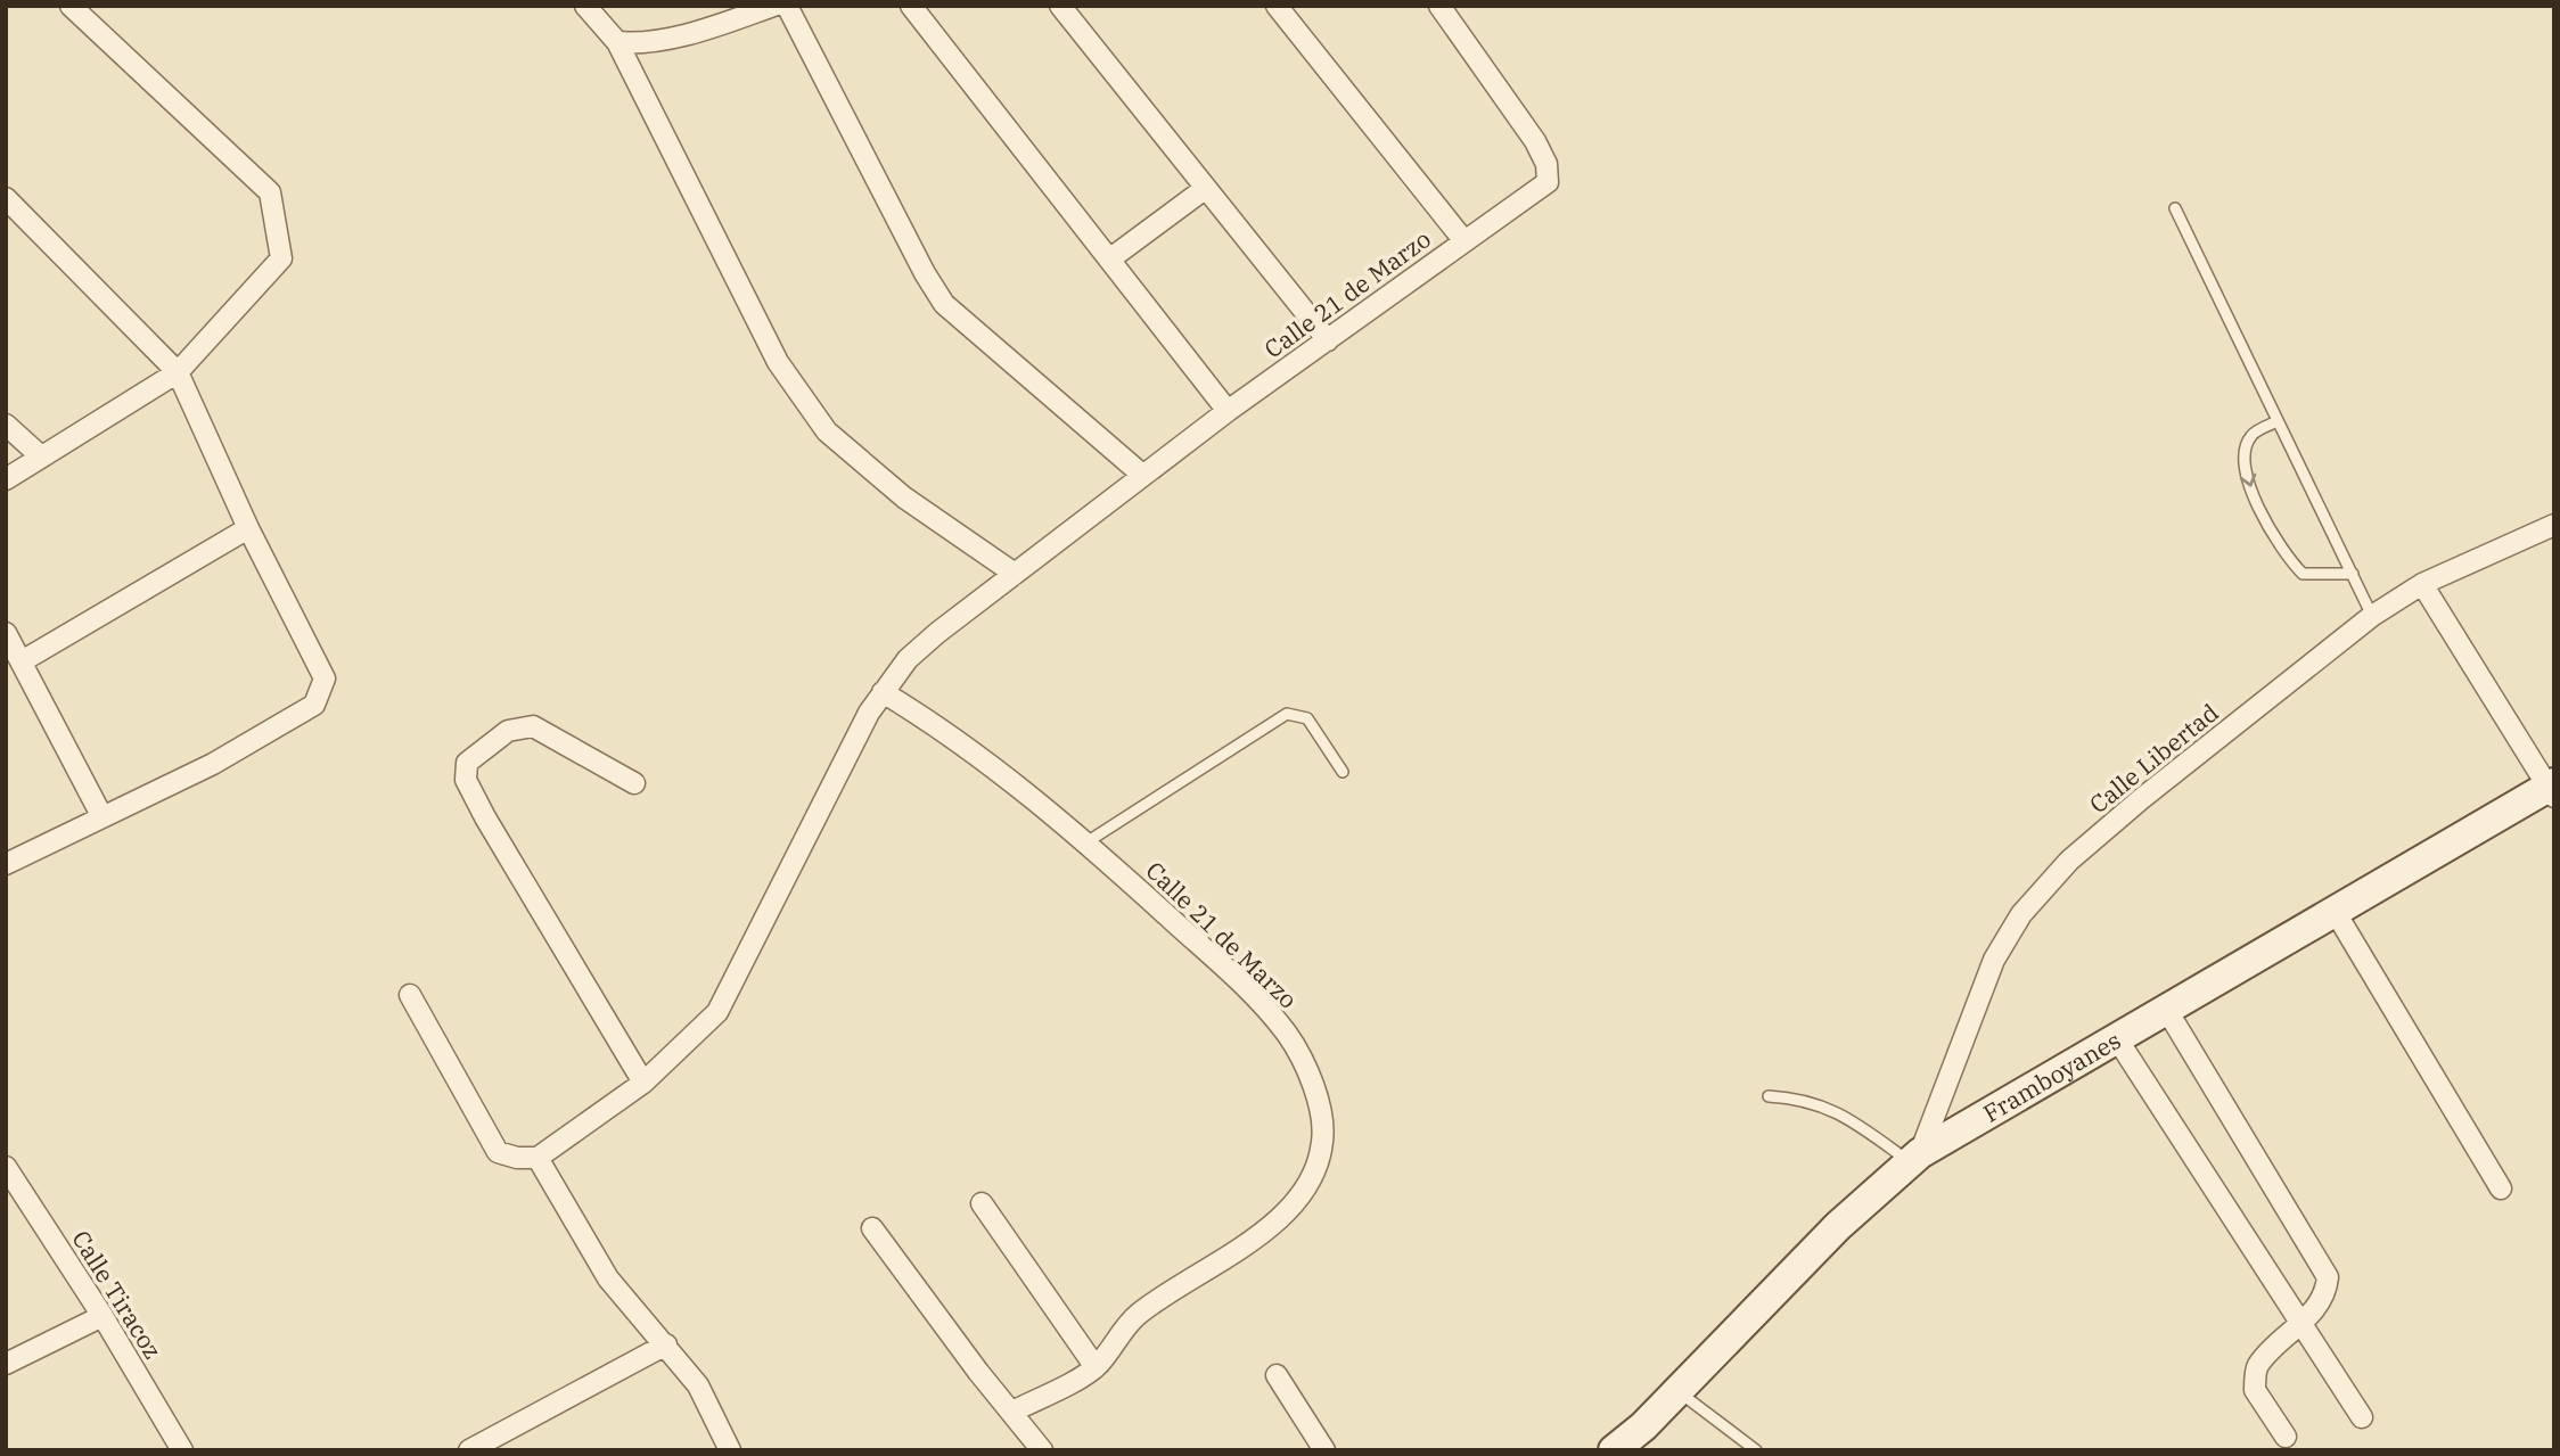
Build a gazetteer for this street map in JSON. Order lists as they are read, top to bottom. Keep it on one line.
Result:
{"streets":{"main road":["Framboyanes"],"street":["Calle 21 de Marzo","Calle Libertad","Calle Tiracoz"]},"crossings":[["Calle Libertad","Framboyanes"]]}
